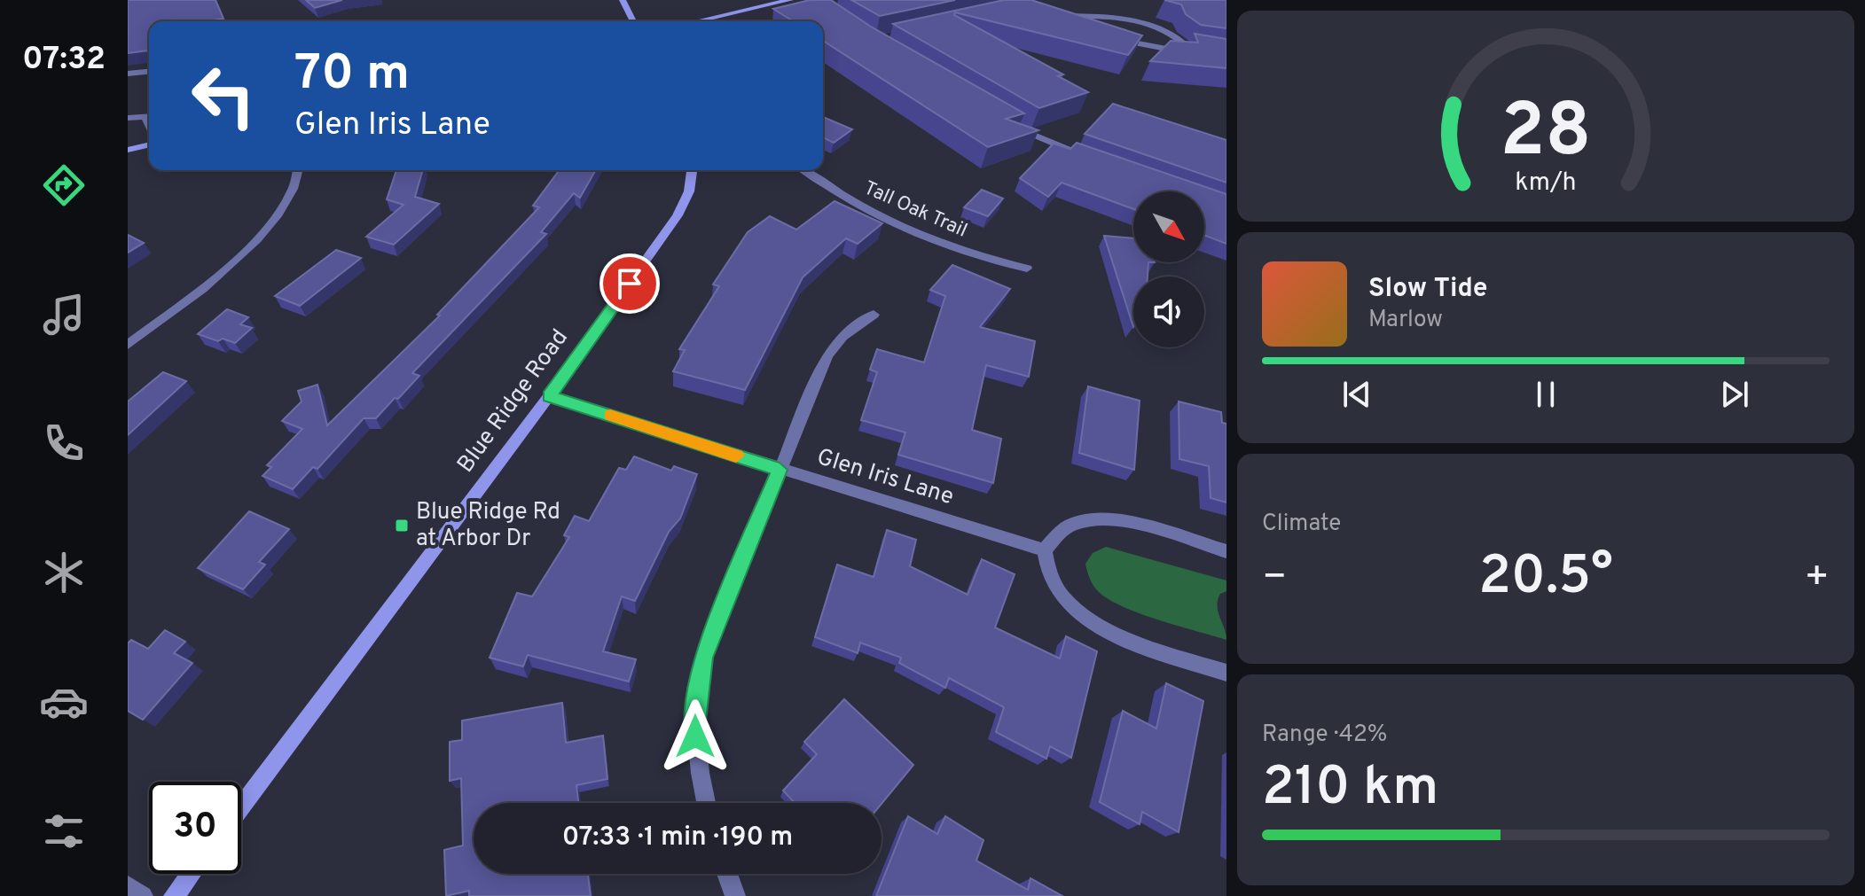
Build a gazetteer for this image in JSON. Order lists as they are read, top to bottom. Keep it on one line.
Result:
{"streets":{"main road":["Blue Ridge Road"],"street":["Tall Oak Trail","Glen Iris Lane"]},"crossings":[["Blue Ridge Road","Glen Iris Lane"]],"places":{"transit":["Blue Ridge Rd at Arbor Dr"]},"north":"bottom right","page":{"tabs":"07:32","turn":["70 m","Glen Iris Lane"],"song":["Slow Tide","Marlow"],"tile":["Climate",["Range · 42%","210 km"]],"heat":["−","20.5°","+"],"limit":"30","trip":"07:33 · 1 min · 190 m","gauge":["28","km/h"]}}
